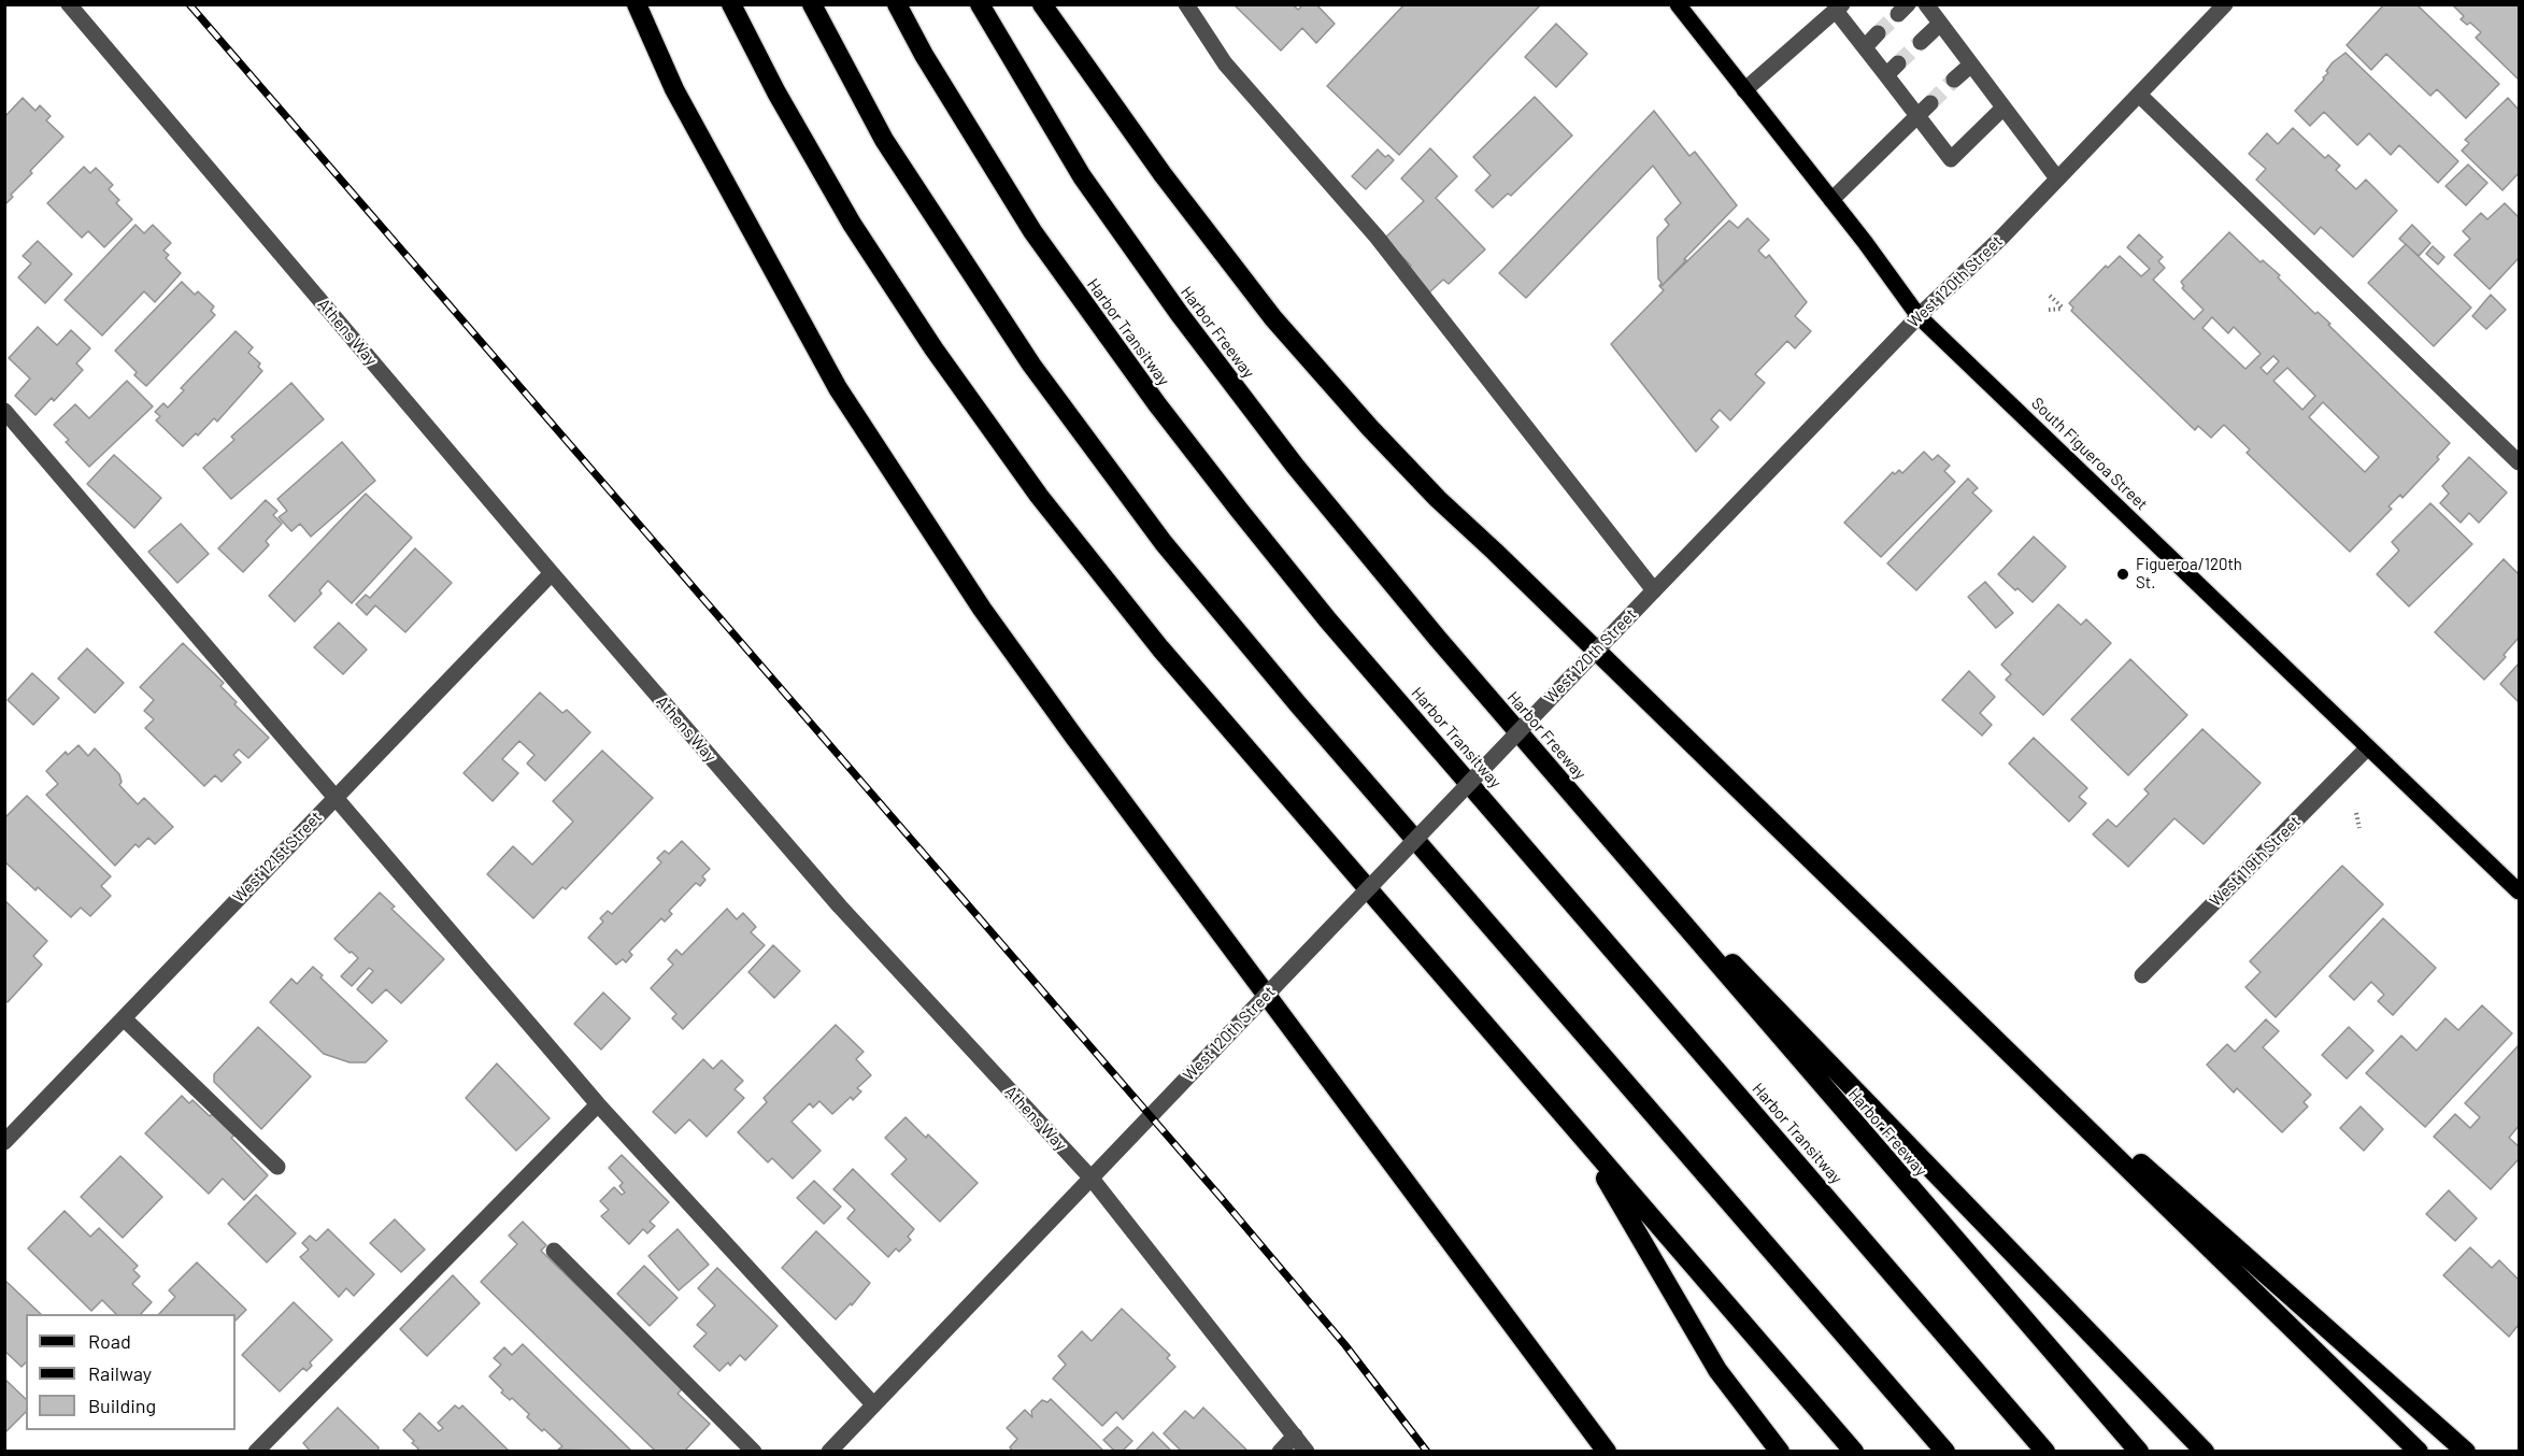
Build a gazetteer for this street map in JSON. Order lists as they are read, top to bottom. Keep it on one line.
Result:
{"streets":{"highway":["Harbor Transitway","Harbor Freeway"],"main road":["South Figueroa Street"],"street":["West 120th Street","Athens Way","West 121st Street","West 119th Street"]},"crossings":[["West 120th Street","Athens Way"],["West 120th Street","South Figueroa Street"],["Athens Way","West 121st Street"],["South Figueroa Street","West 119th Street"]],"places":["Figueroa/120th St."],"legend":["Road","Railway","Building"]}
